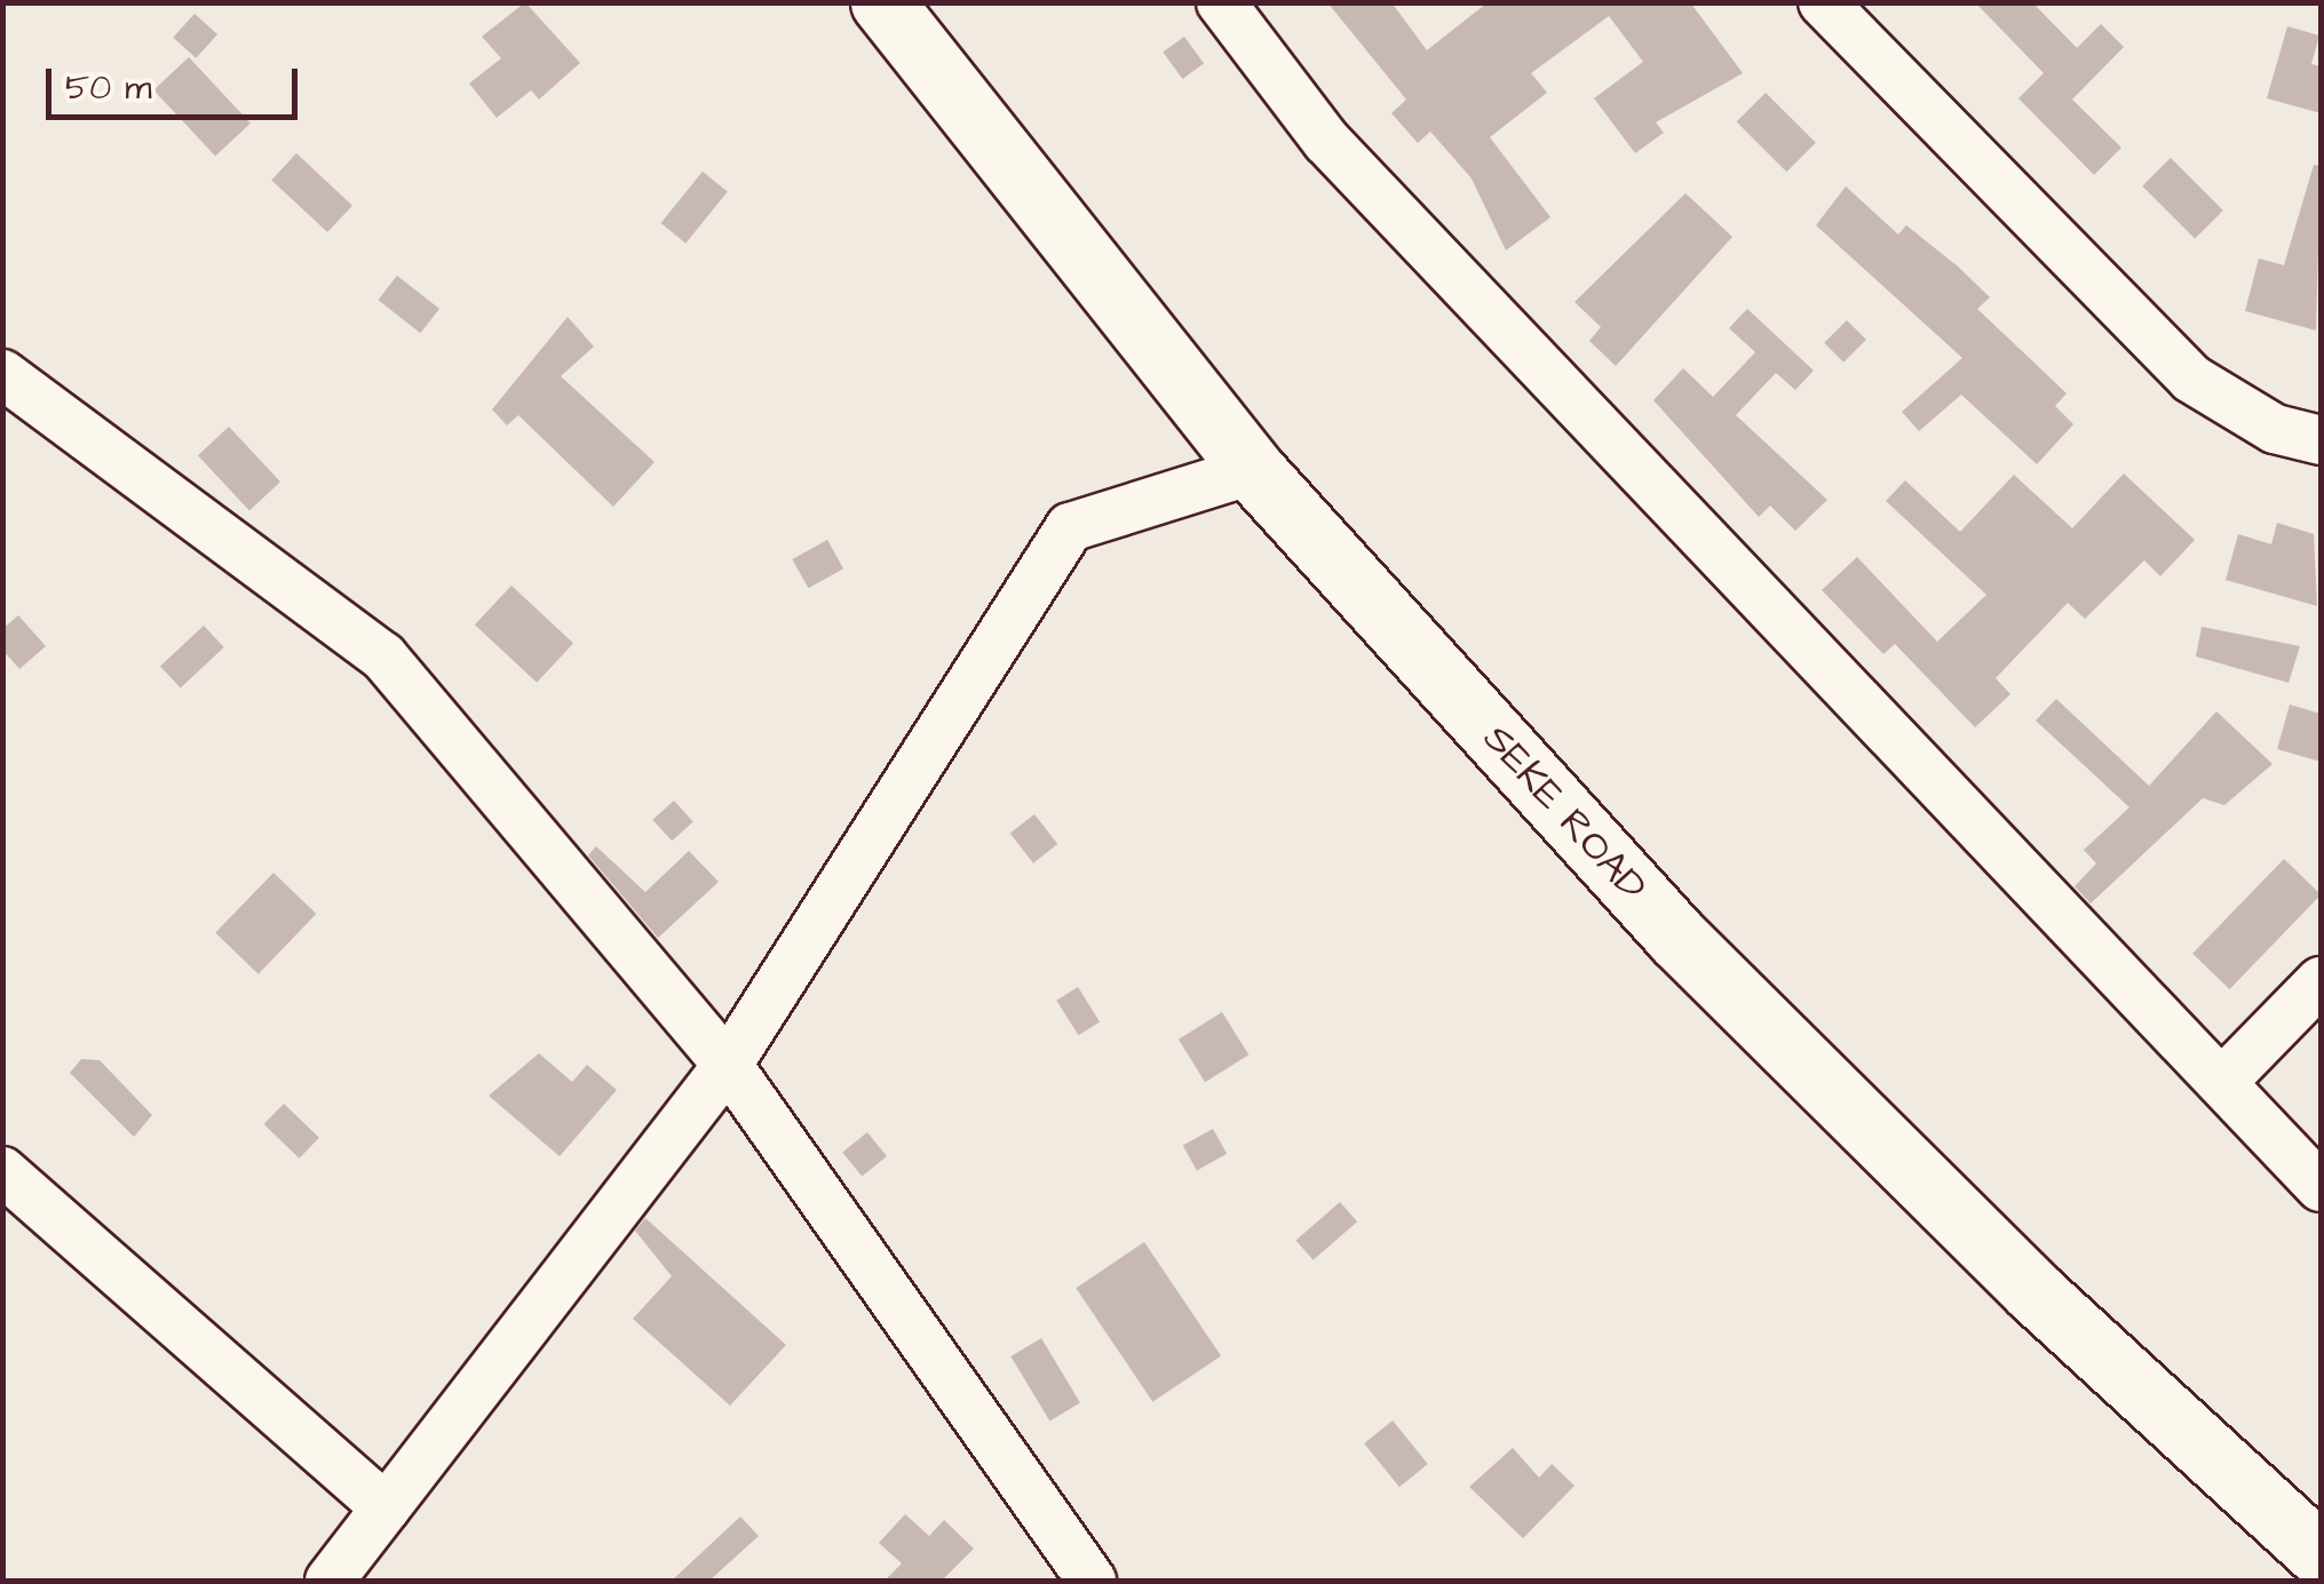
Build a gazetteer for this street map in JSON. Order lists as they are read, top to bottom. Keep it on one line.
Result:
{"streets":{"main road":["SEKE ROAD"]},"scale_bar":"50 m"}
